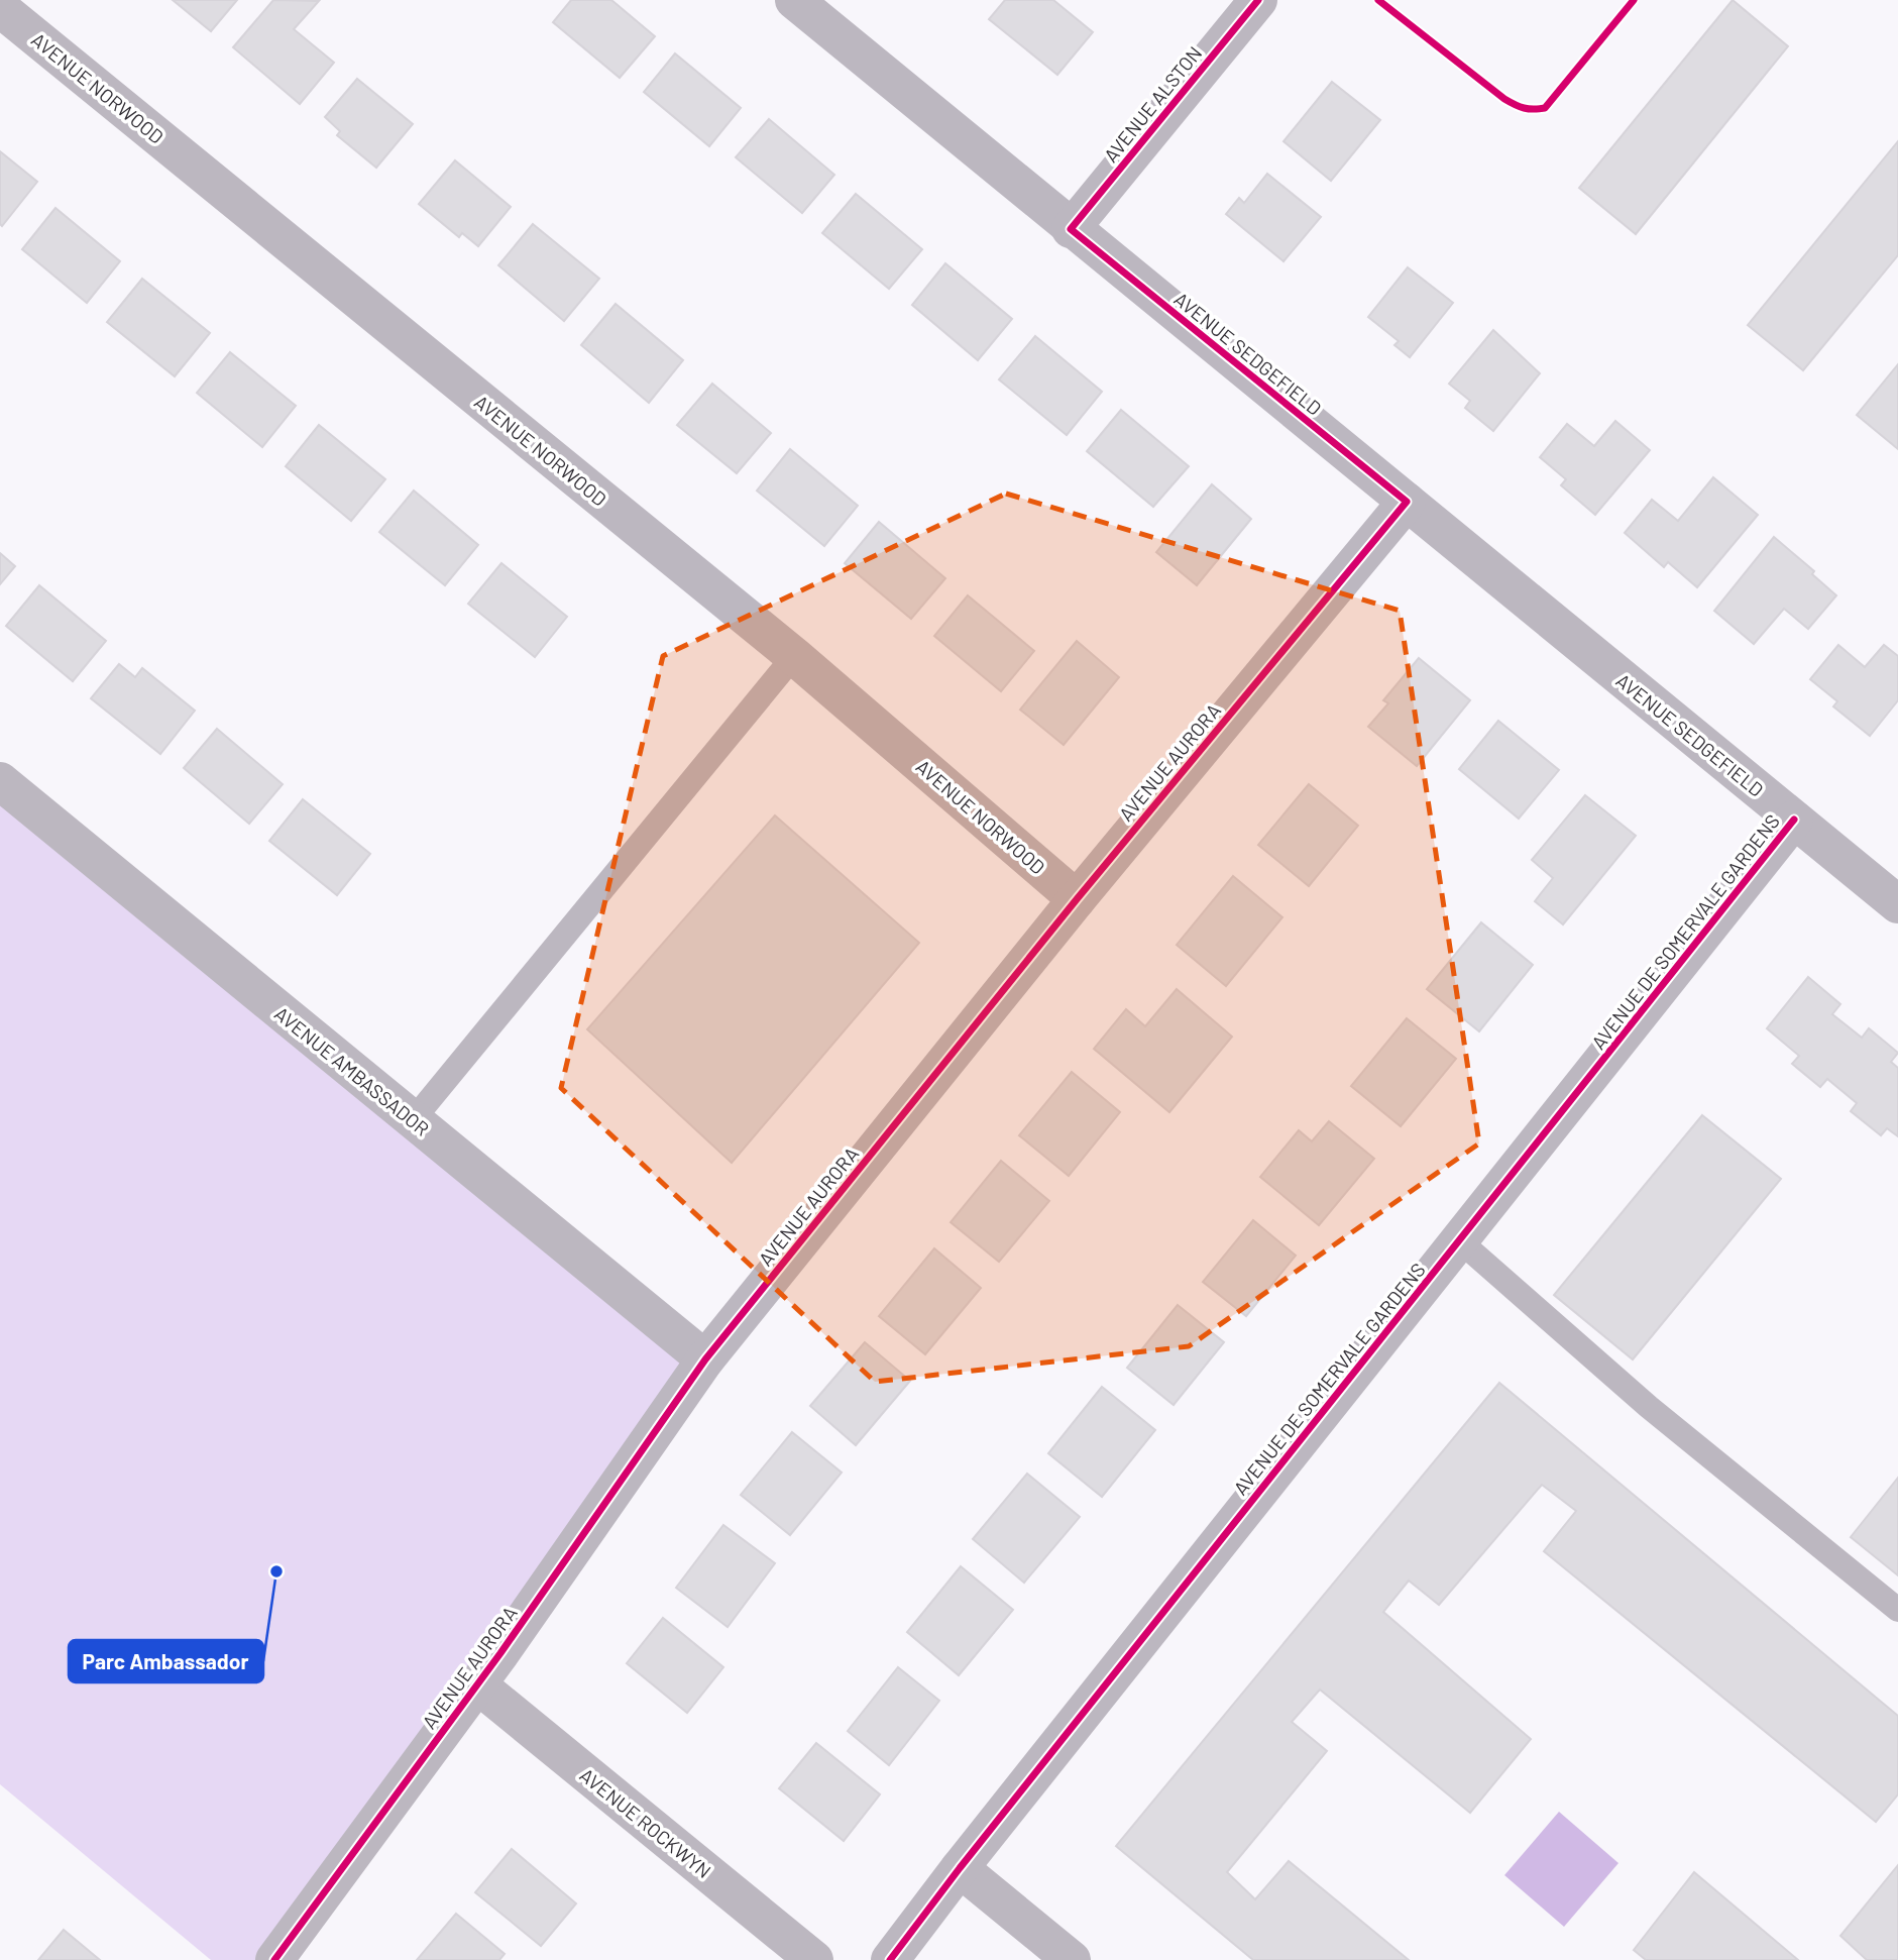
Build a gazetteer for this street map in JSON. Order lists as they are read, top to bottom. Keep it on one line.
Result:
{"streets":{"street":["AVENUE NORWOOD","AVENUE ALSTON","AVENUE SEDGEFIELD","AVENUE AURORA","AVENUE DE SOMERVALE GARDENS","AVENUE AMBASSADOR","AVENUE ROCKWYN"]},"crossings":[["AVENUE NORWOOD","AVENUE AURORA"],["AVENUE ALSTON","AVENUE SEDGEFIELD"],["AVENUE SEDGEFIELD","AVENUE AURORA"],["AVENUE SEDGEFIELD","AVENUE DE SOMERVALE GARDENS"],["AVENUE AURORA","AVENUE AMBASSADOR"],["AVENUE AURORA","AVENUE ROCKWYN"]],"places":["Parc Ambassador"]}
